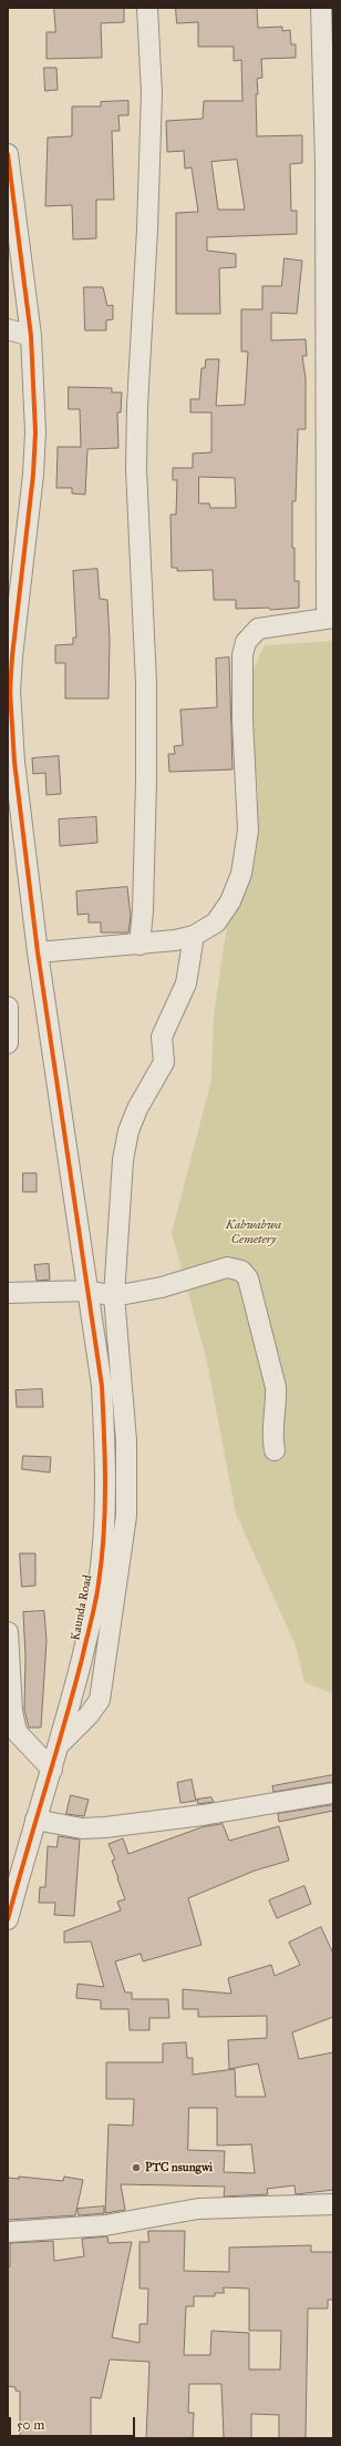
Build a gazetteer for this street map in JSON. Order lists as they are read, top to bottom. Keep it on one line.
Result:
{"streets":{"street":["Kaunda Road"]},"parks":["Kabwabwa Cemetery"],"places":["PTC nsungwi"],"scale_bar":"50 m"}
